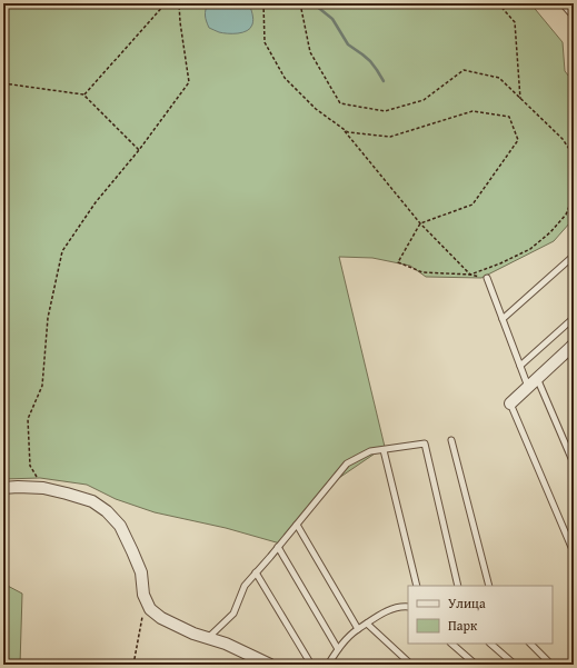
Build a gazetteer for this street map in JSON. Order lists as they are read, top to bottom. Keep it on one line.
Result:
{"legend":["Улица","Парк"]}
